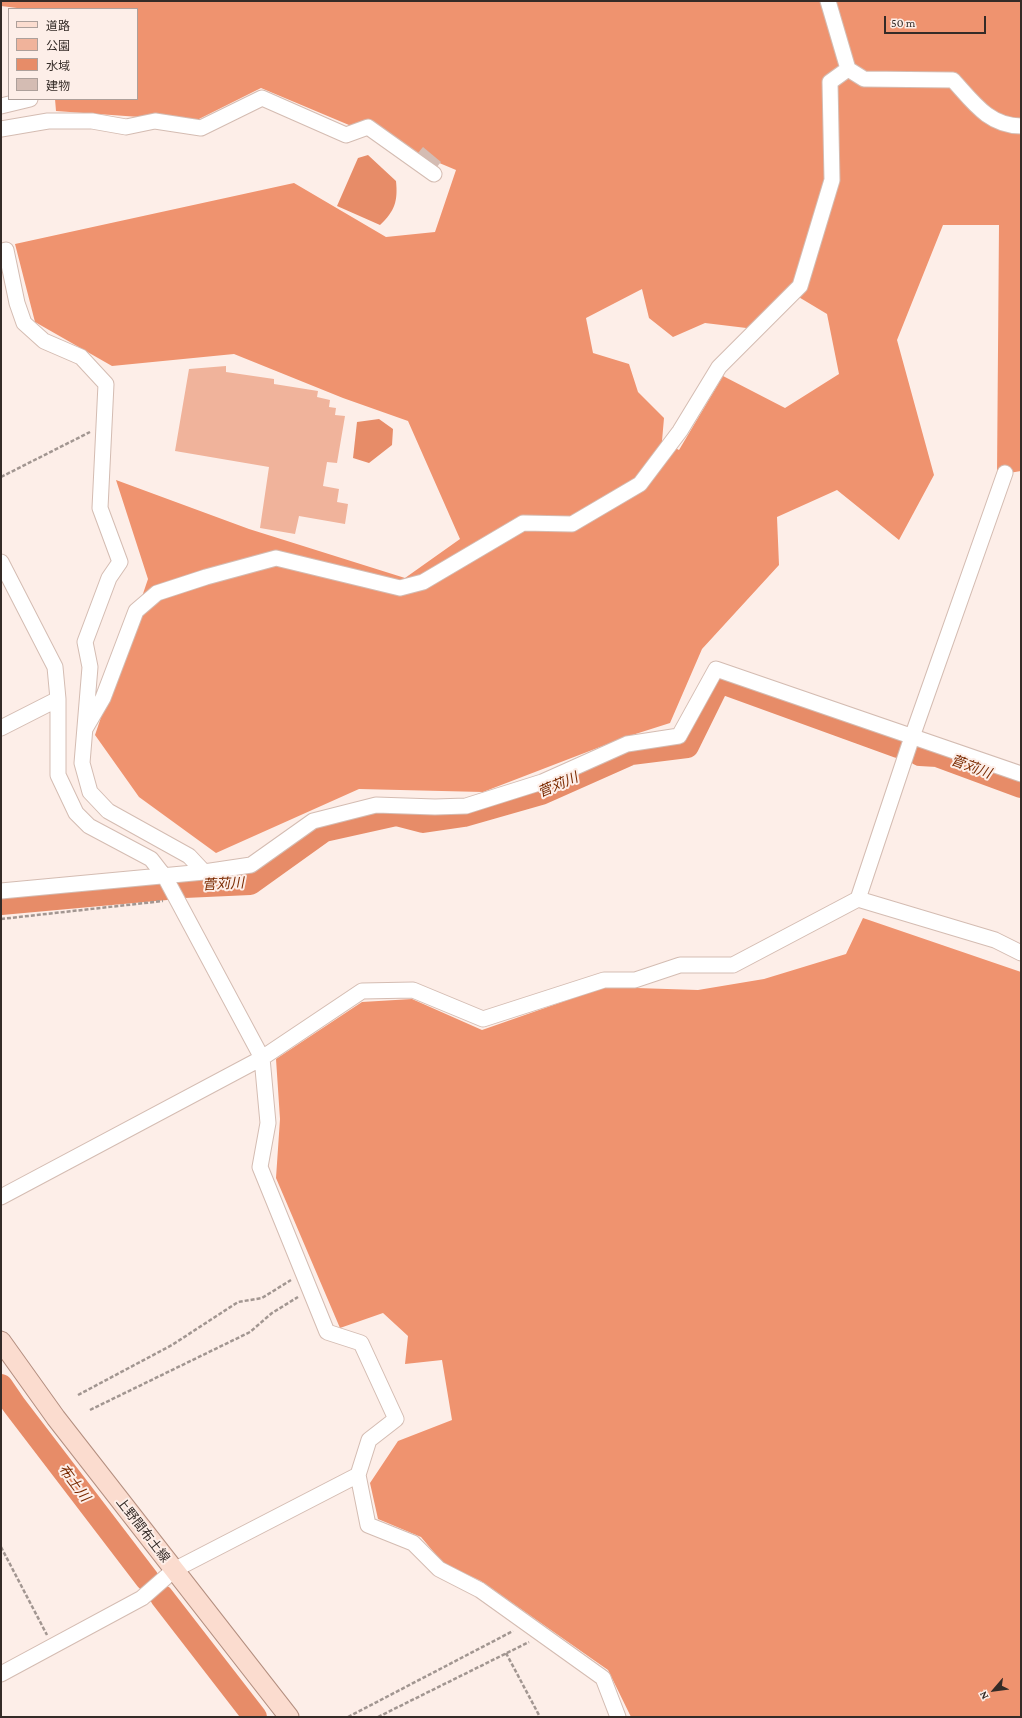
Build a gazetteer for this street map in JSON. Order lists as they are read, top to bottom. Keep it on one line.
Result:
{"streets":{"main road":["上野間布土線"]},"water":["菅苅川","布土川"],"legend":["道路","公園","水域","建物"],"scale_bar":"50 m","north":"bottom left"}
